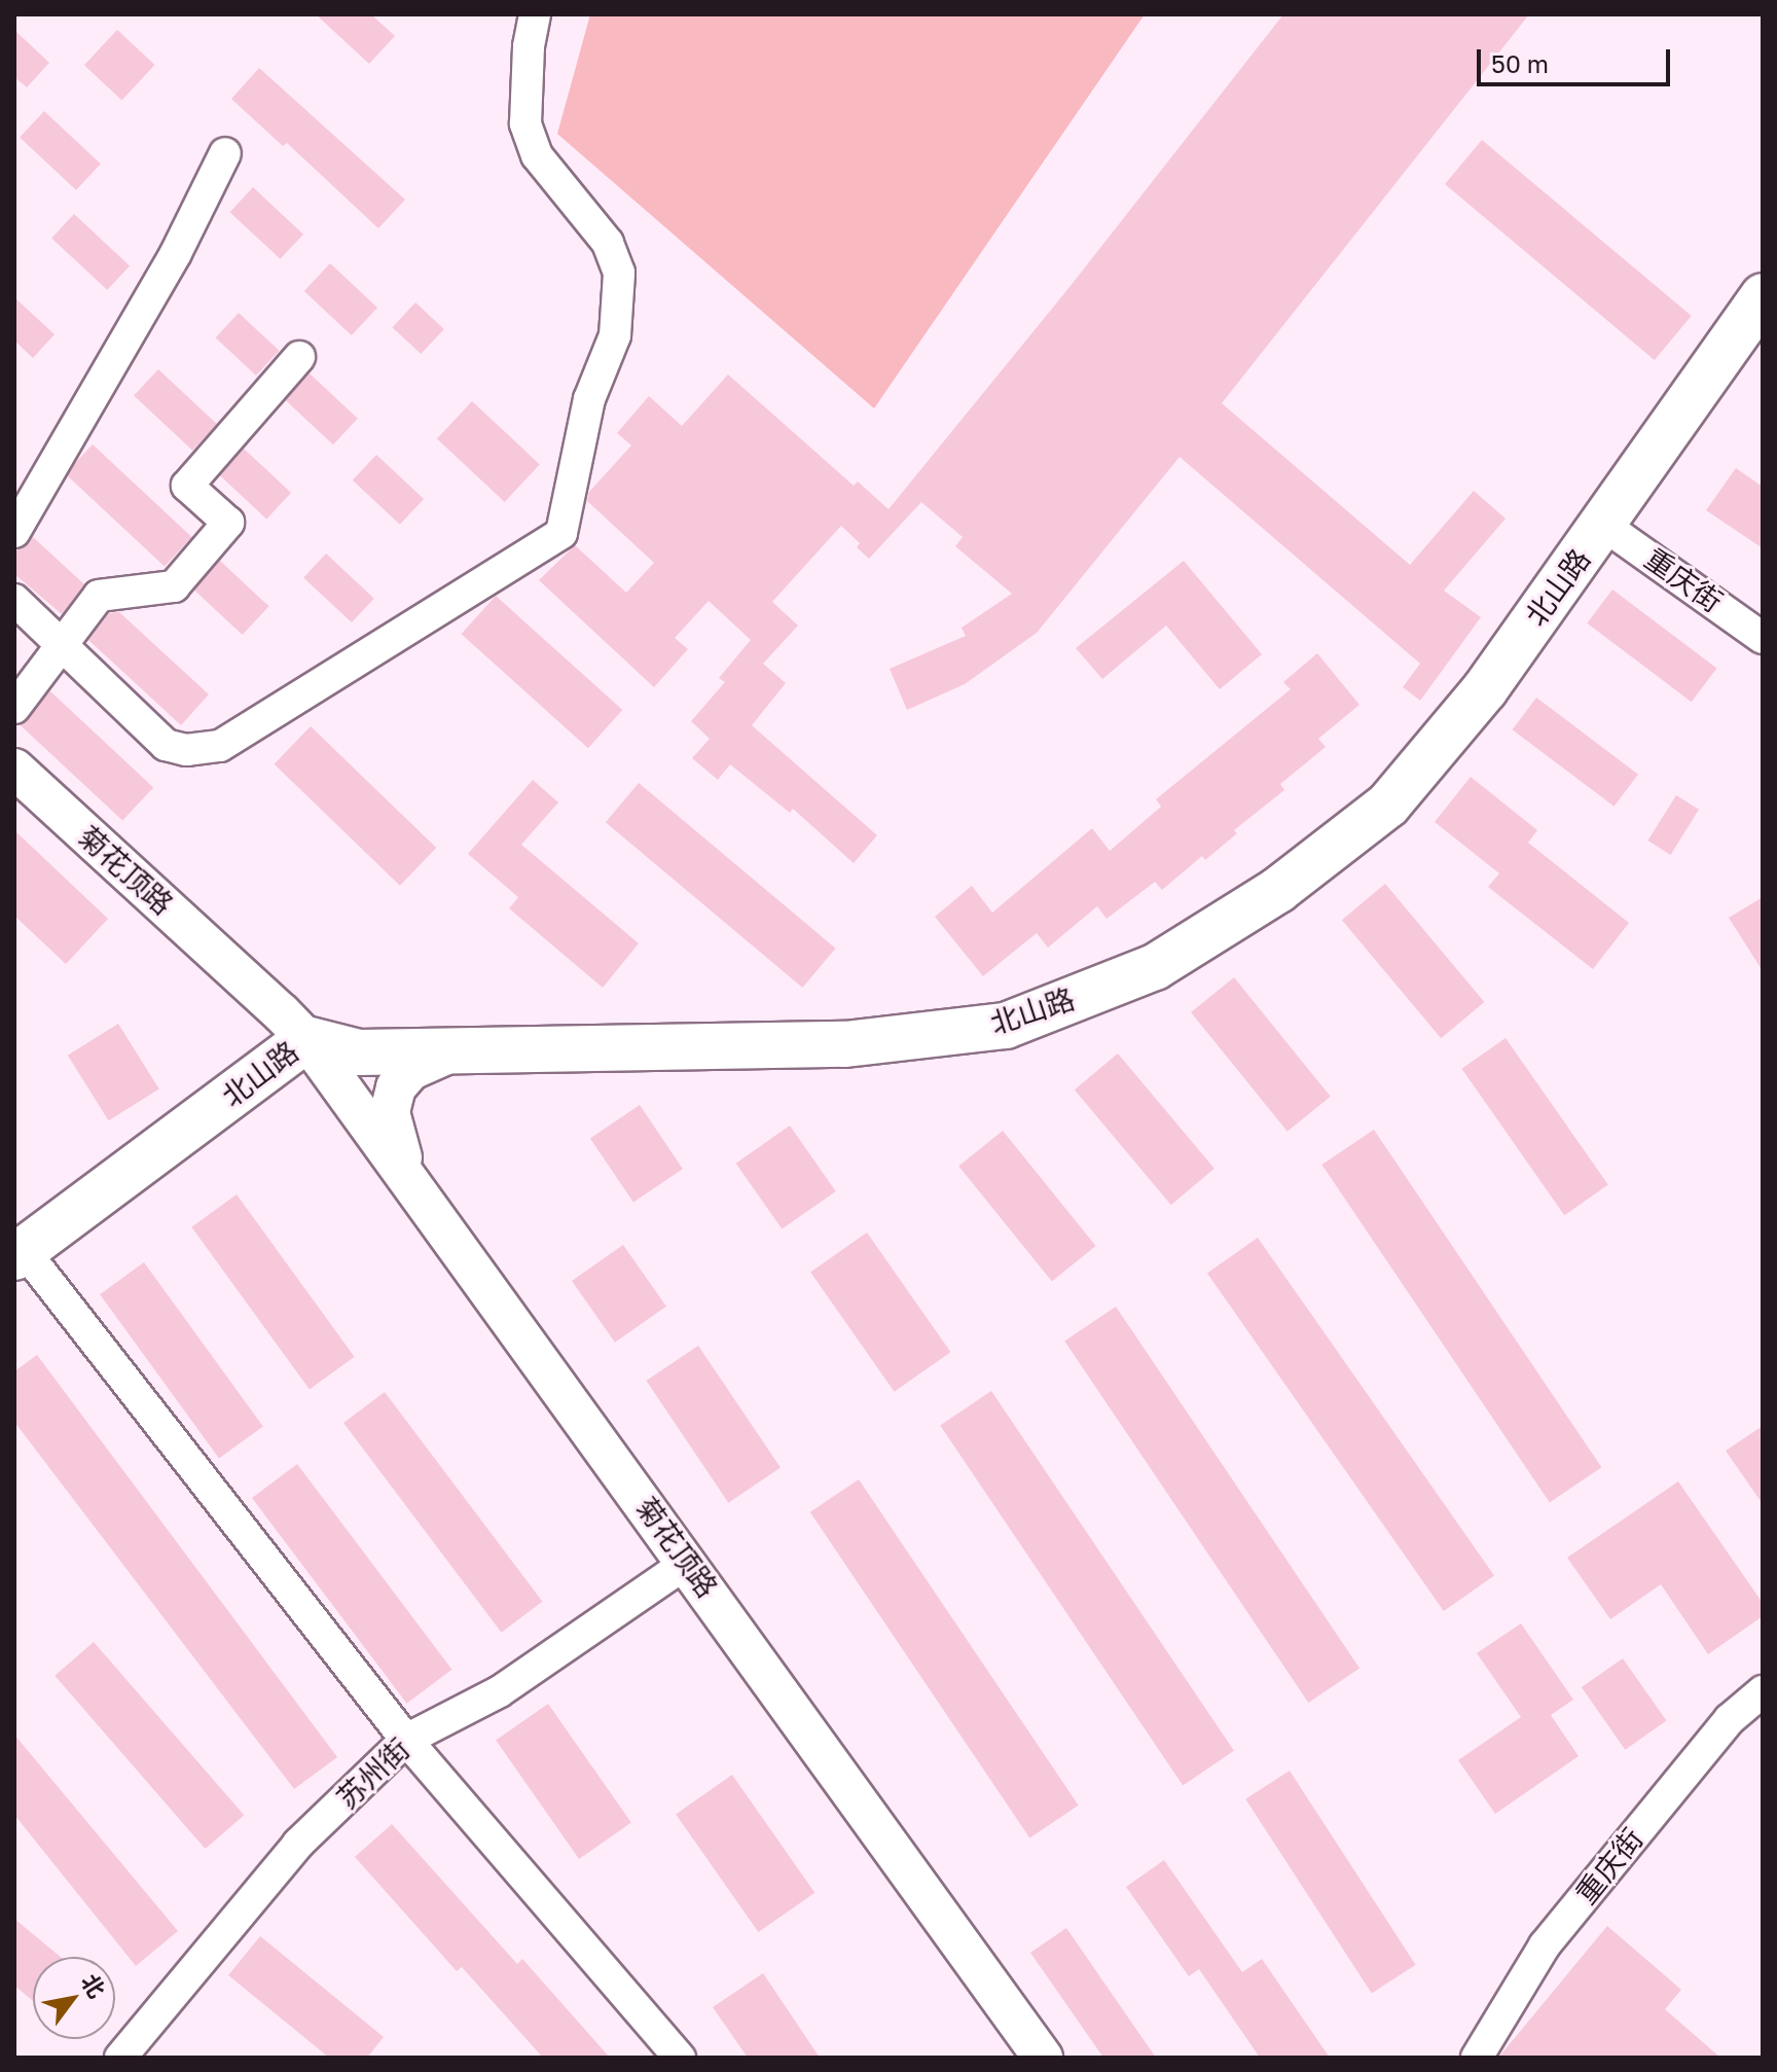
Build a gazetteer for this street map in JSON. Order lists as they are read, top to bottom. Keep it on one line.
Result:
{"streets":{"main road":["北山路"],"street":["重庆街","菊花顶路","苏州街"]},"crossings":[["重庆街","北山路"],["北山路","菊花顶路"],["菊花顶路","苏州街"]],"scale_bar":"50 m","north":"top right"}
